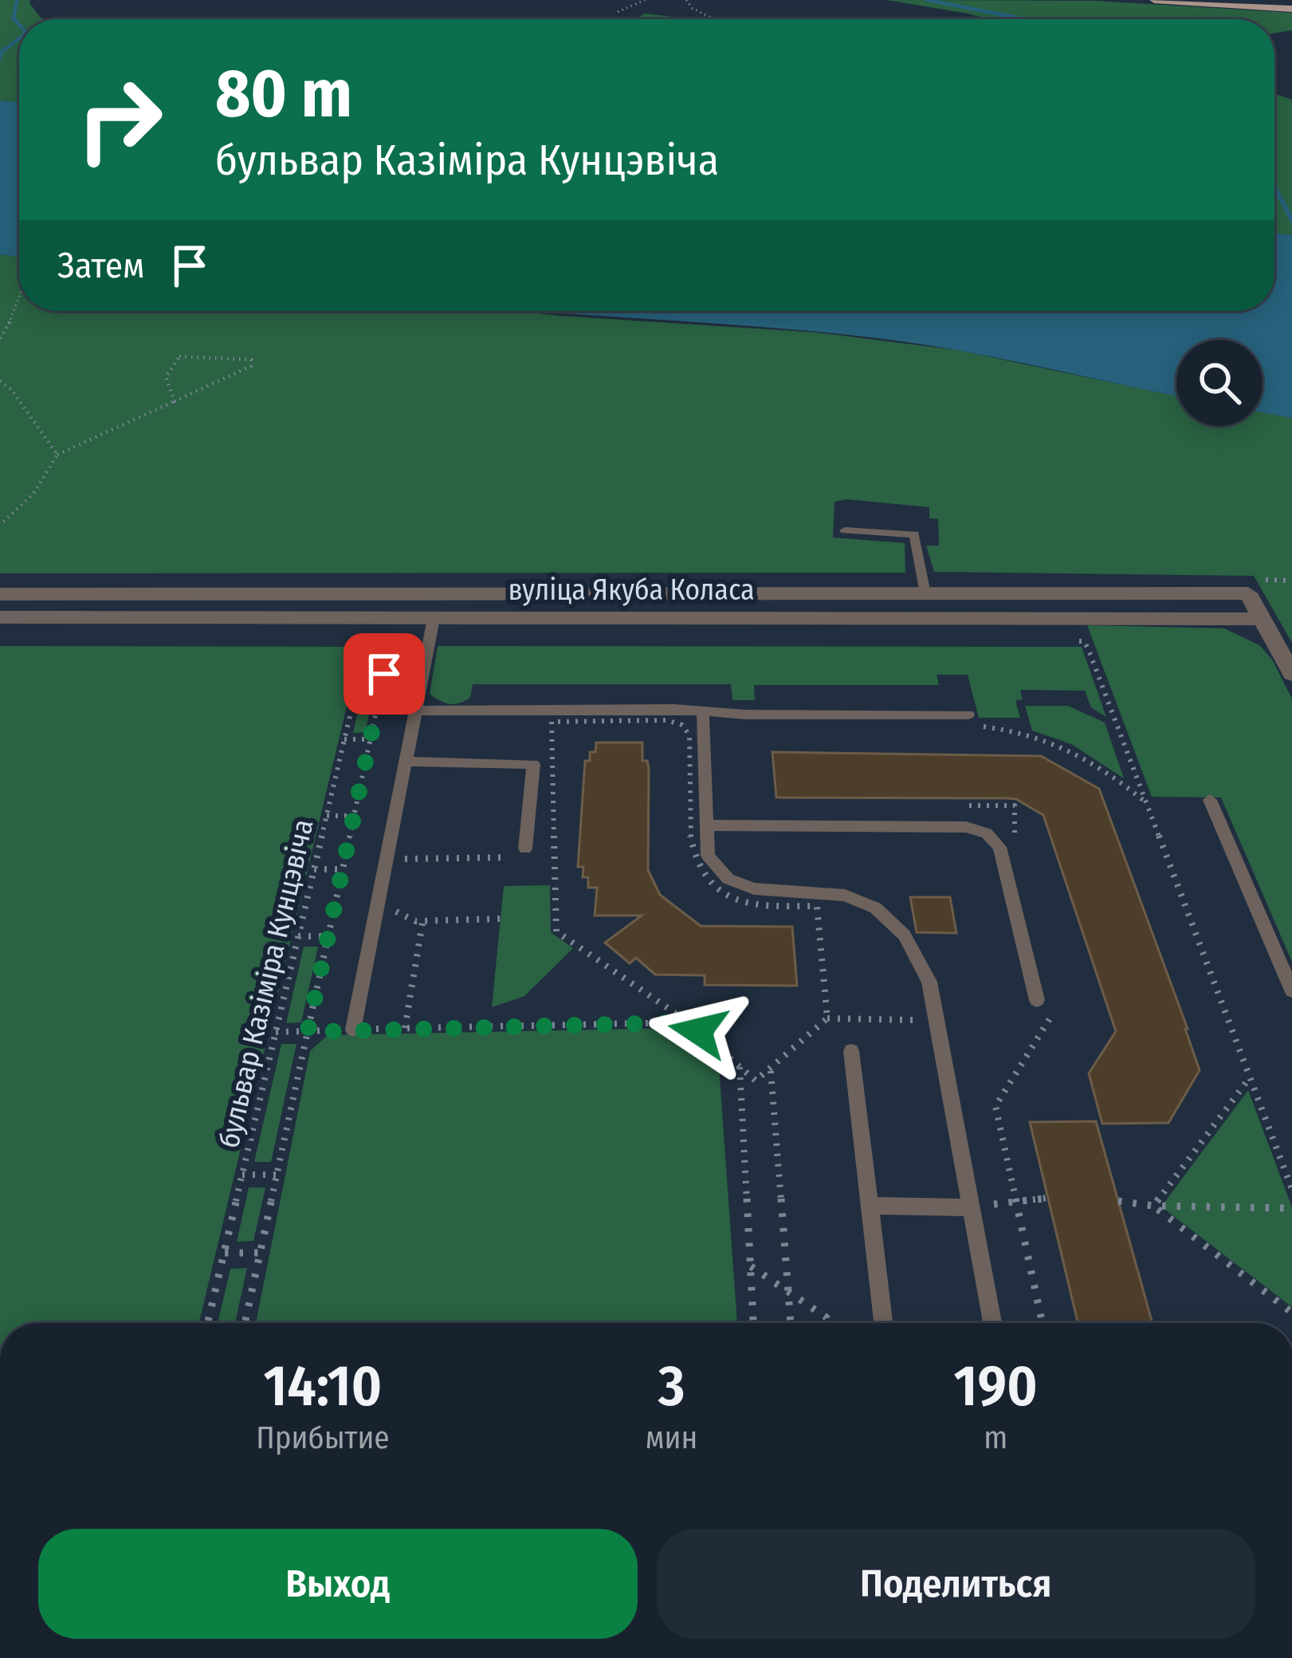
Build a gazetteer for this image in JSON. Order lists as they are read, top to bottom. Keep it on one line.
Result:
{"streets":{"street":["вуліца Якуба Коласа"],"path":["бульвар Казіміра Кунцэвіча"]},"page":{"turn":["80 m","бульвар Казіміра Кунцэвіча"],"then":"Затем","eta":["14:10","Прибытие","3","мин","190","m"],"buttons":["Выход","Поделиться"]}}
